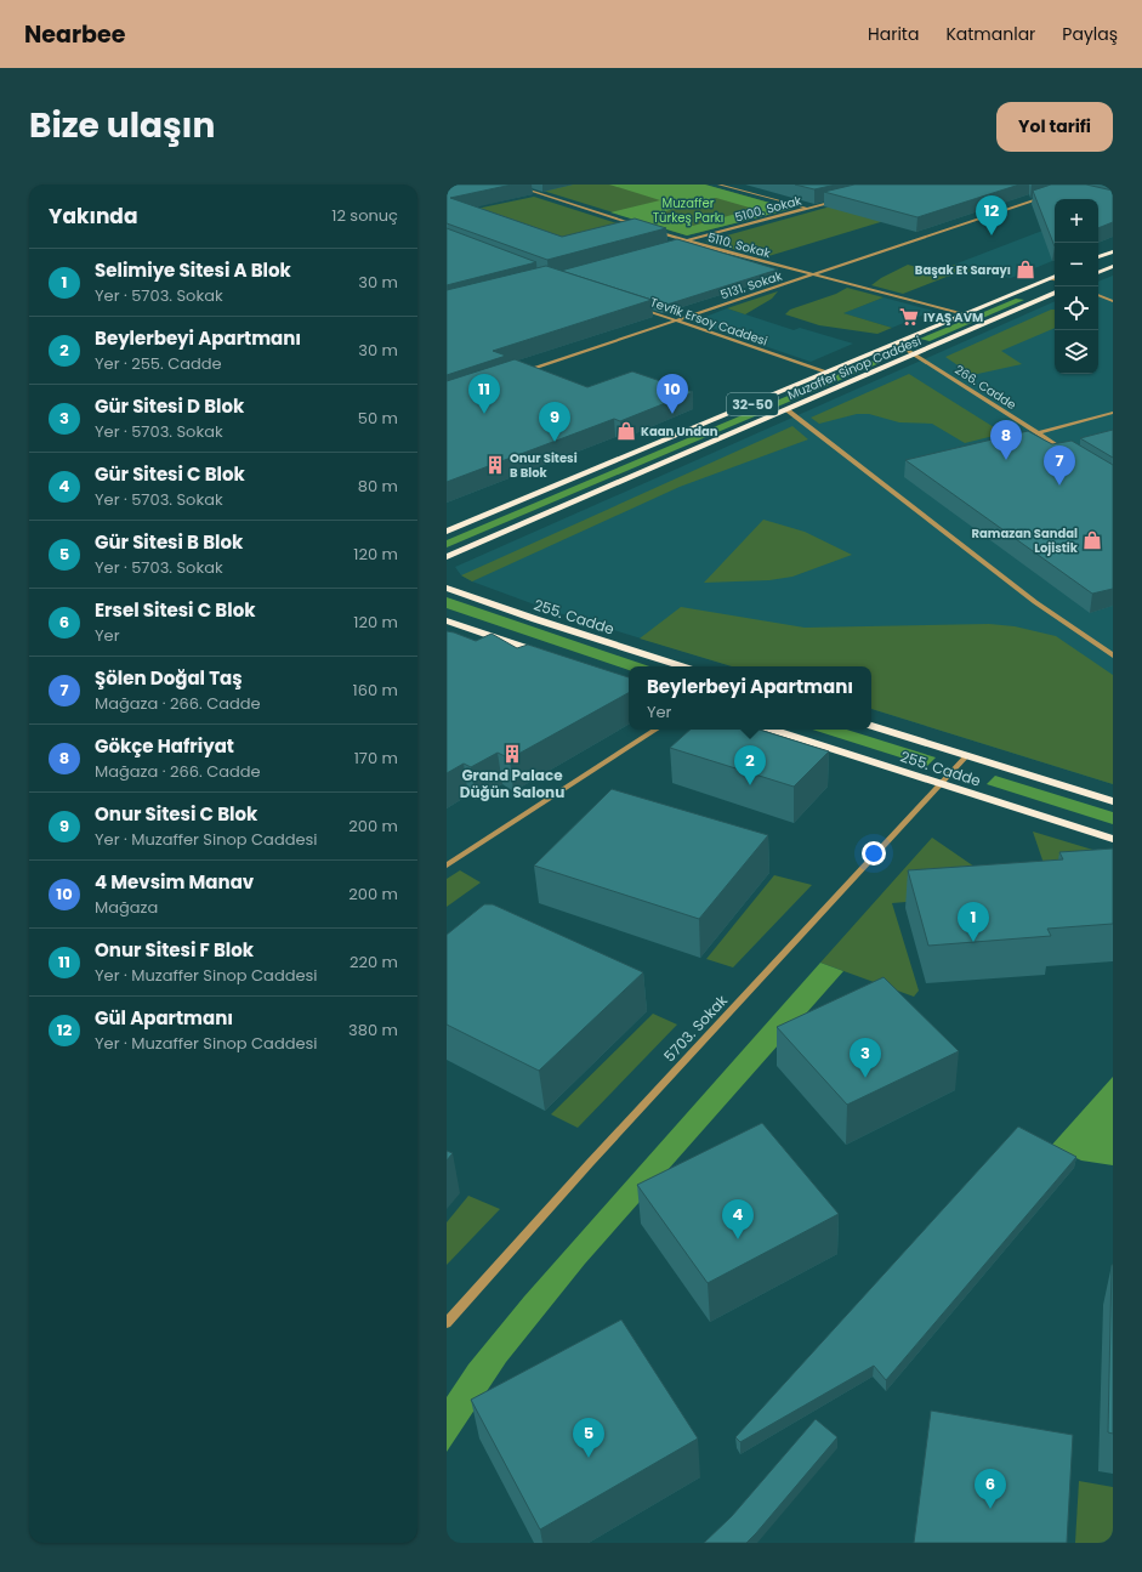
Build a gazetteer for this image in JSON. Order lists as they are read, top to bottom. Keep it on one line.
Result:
{"streets":{"main road":["Muzaffer Sinop Caddesi","32-50","255. Cadde"],"street":["5100. Sokak","5110. Sokak","5131. Sokak","Tevfik Ersoy Caddesi","266. Cadde","5703. Sokak"]},"crossings":[["5100. Sokak","5110. Sokak"],["5110. Sokak","5131. Sokak"],["5110. Sokak","Muzaffer Sinop Caddesi"],["5131. Sokak","Tevfik Ersoy Caddesi"],["Tevfik Ersoy Caddesi","Muzaffer Sinop Caddesi"],["Muzaffer Sinop Caddesi","266. Cadde"],["255. Cadde","5703. Sokak"]],"parks":["Muzaffer Türkeş Parkı"],"places":{"shop":["Başak Et Sarayı","Kaan Undan","Ramazan Sandal Lojistik"],"supermarket":["IYAŞ AVM"],"building":["Onur Sitesi B Blok","Grand Palace Düğün Salonu"]},"page":{"header":"Nearbee","nav":["Harita","Katmanlar","Paylaş"],"title":"Bize ulaşın","buttons":"Yol tarifi","heading":["Yakında","12 sonuç"],"pins":["12","10","11","9","8","7","2","1","3","4","5","6"],"map_buttons":["+","−"],"list":[{"mark":"1","name":"Selimiye Sitesi A Blok","note":"Yer · 5703. Sokak","value":"30 m"},{"mark":"2","name":"Beylerbeyi Apartmanı","note":"Yer · 255. Cadde","value":"30 m"},{"mark":"3","name":"Gür Sitesi D Blok","note":"Yer · 5703. Sokak","value":"50 m"},{"mark":"4","name":"Gür Sitesi C Blok","note":"Yer · 5703. Sokak","value":"80 m"},{"mark":"5","name":"Gür Sitesi B Blok","note":"Yer · 5703. Sokak","value":"120 m"},{"mark":"6","name":"Ersel Sitesi C Blok","note":"Yer","value":"120 m"},{"mark":"7","name":"Şölen Doğal Taş","note":"Mağaza · 266. Cadde","value":"160 m"},{"mark":"8","name":"Gökçe Hafriyat","note":"Mağaza · 266. Cadde","value":"170 m"},{"mark":"9","name":"Onur Sitesi C Blok","note":"Yer · Muzaffer Sinop Caddesi","value":"200 m"},{"mark":"10","name":"4 Mevsim Manav","note":"Mağaza","value":"200 m"},{"mark":"11","name":"Onur Sitesi F Blok","note":"Yer · Muzaffer Sinop Caddesi","value":"220 m"},{"mark":"12","name":"Gül Apartmanı","note":"Yer · Muzaffer Sinop Caddesi","value":"380 m"}],"popup":["Beylerbeyi Apartmanı","Yer"]}}
